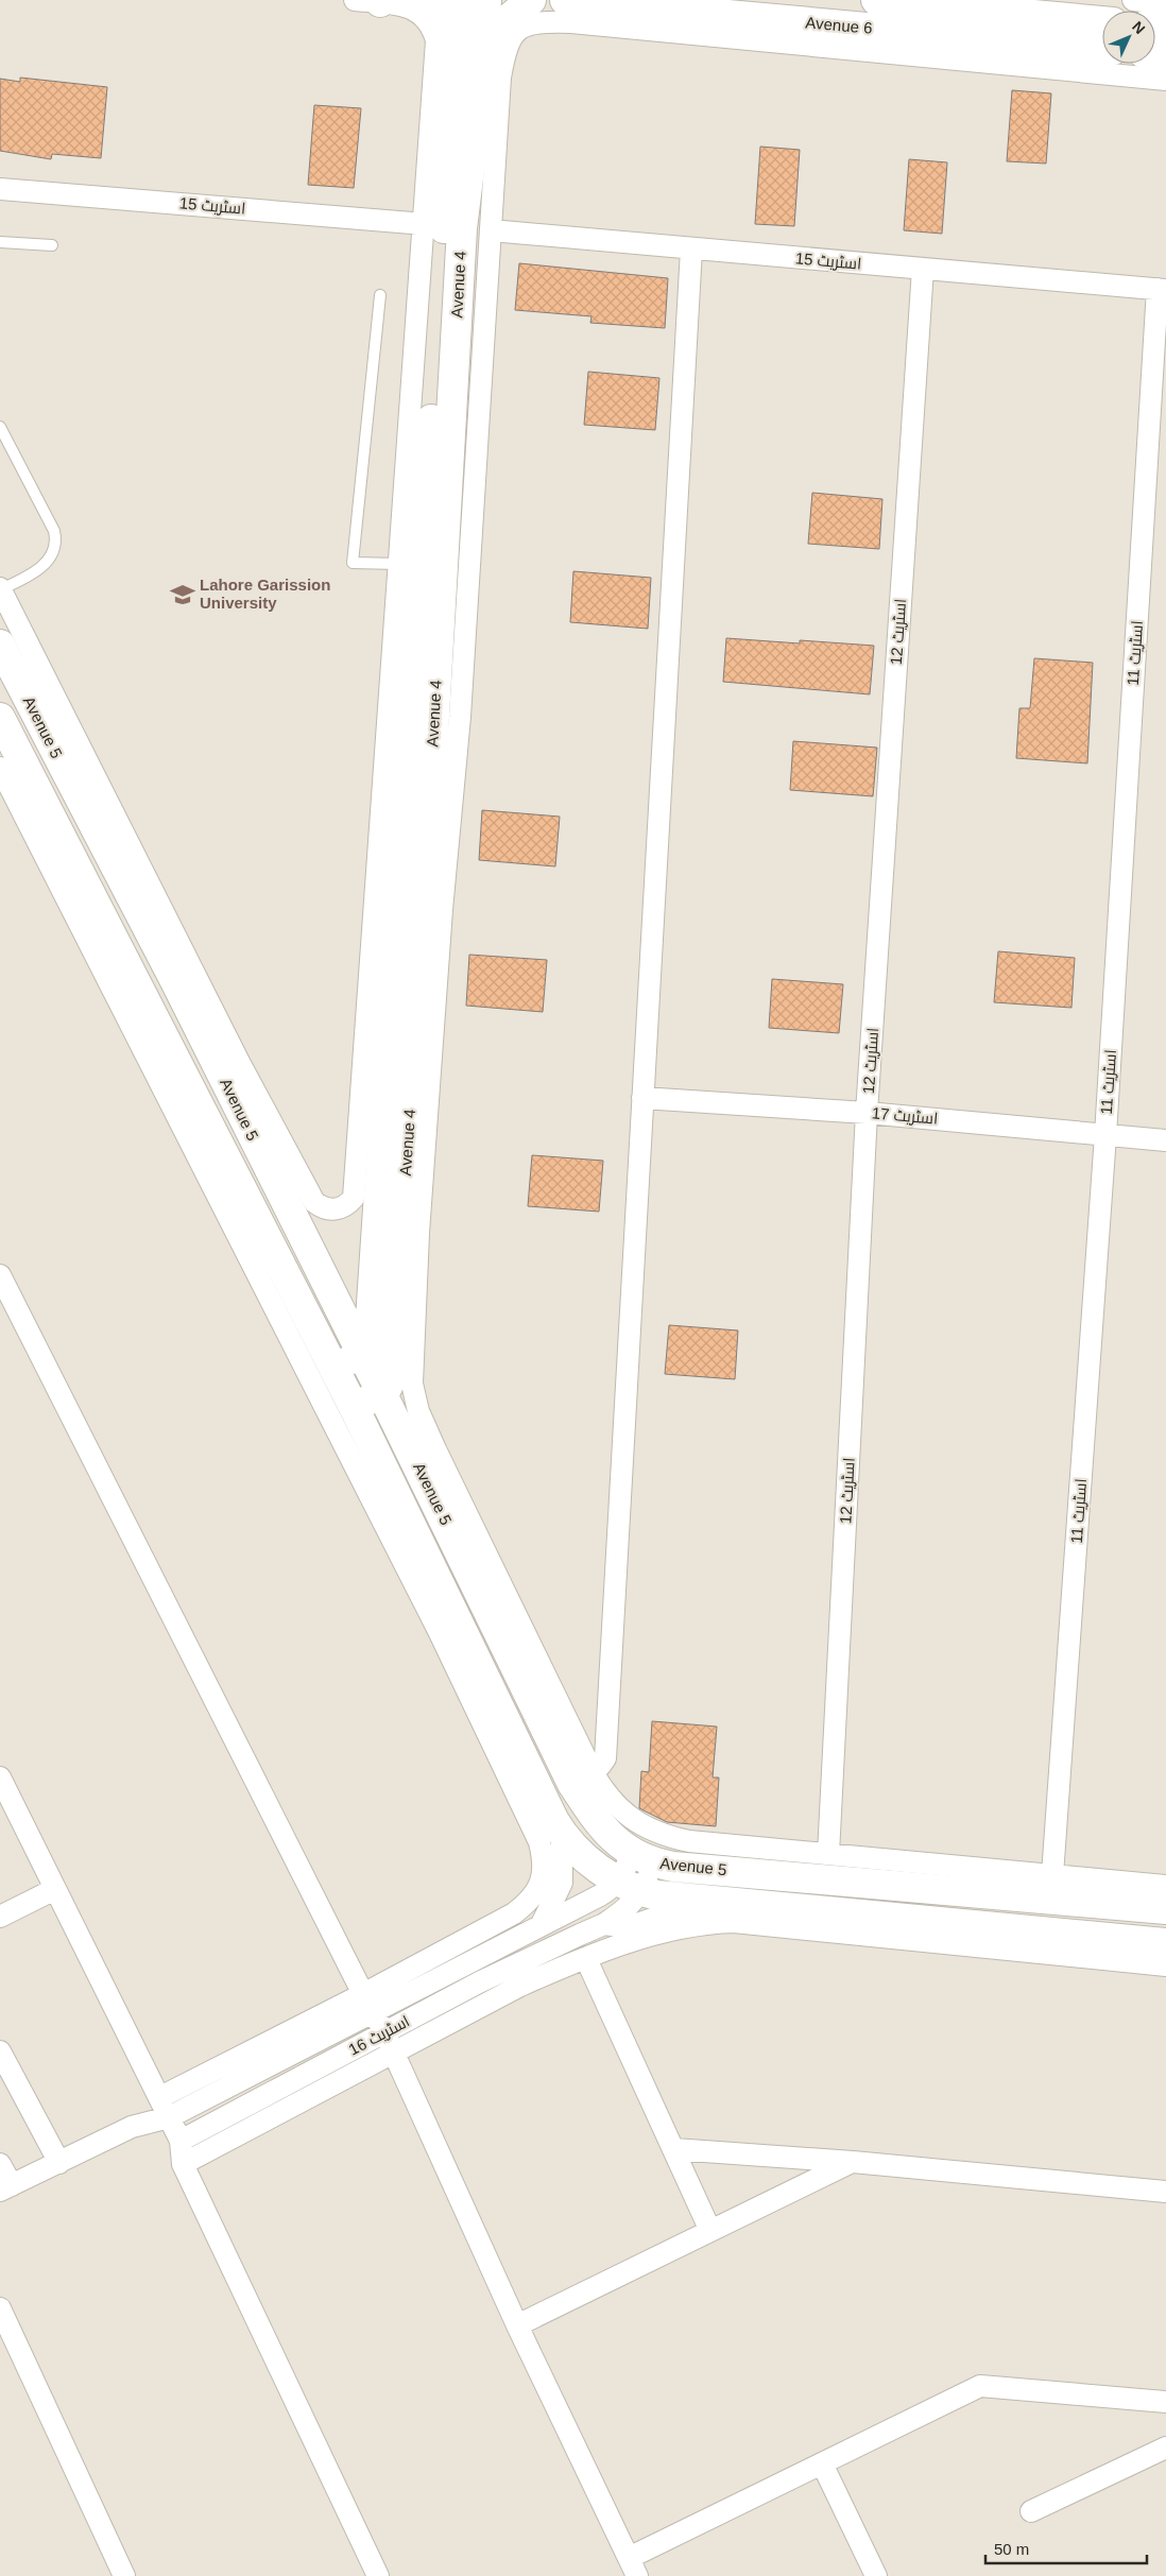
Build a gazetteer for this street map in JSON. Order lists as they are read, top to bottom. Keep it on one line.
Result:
{"streets":{"main road":["Avenue 6","Avenue 4","Avenue 5"],"street":["اسٹریٹ 15","اسٹریٹ 12","اسٹریٹ 11","اسٹریٹ 17","اسٹریٹ 16"]},"crossings":[["اسٹریٹ 15","اسٹریٹ 12"],["اسٹریٹ 15","اسٹریٹ 11"],["Avenue 4","Avenue 5"],["اسٹریٹ 12","اسٹریٹ 17"],["اسٹریٹ 11","اسٹریٹ 17"],["Avenue 5","اسٹریٹ 16"]],"places":{"school or university":["Lahore Garission University"]},"scale_bar":"50 m","north":"top right"}
